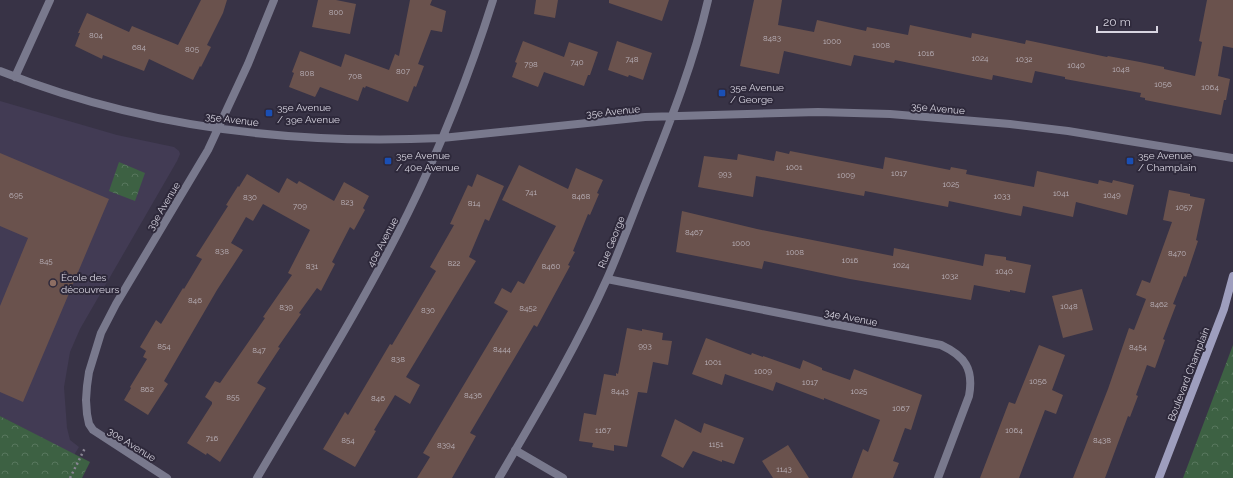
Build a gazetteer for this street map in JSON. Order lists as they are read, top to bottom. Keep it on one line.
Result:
{"streets":{"main road":["Boulevard Champlain"],"street":["35e Avenue","39e Avenue","40e Avenue","Rue George","34e Avenue","30e Avenue"]},"crossings":[["35e Avenue","39e Avenue"],["35e Avenue","40e Avenue"],["35e Avenue","Rue George"],["39e Avenue","30e Avenue"],["Rue George","34e Avenue"]],"places":{"transit":["35e Avenue / George","35e Avenue / 39e Avenue","35e Avenue / 40e Avenue","35e Avenue / Champlain"],"other":["École des découvreurs"]},"house_numbers":["800","804","8483","1000","1008","684","805","1016","1024","748","1032","740","798","1040","1048","807","808","708","1056","1064","1001","1017","993","1009","1025","741","1041","695","1049","8468","1033","830","823","814","709","1057","8467","1000","838","1008","8470","1016","845","822","1024","831","8460","1040","1032","846","8462","1048","839","8452","830","854","993","8454","8444","847","838","1001","1009","1056","1017","862","8443","1025","8436","855","846","1067","1167","1064","716","854","8438","1151","8394","1143"],"scale_bar":"20 m"}
